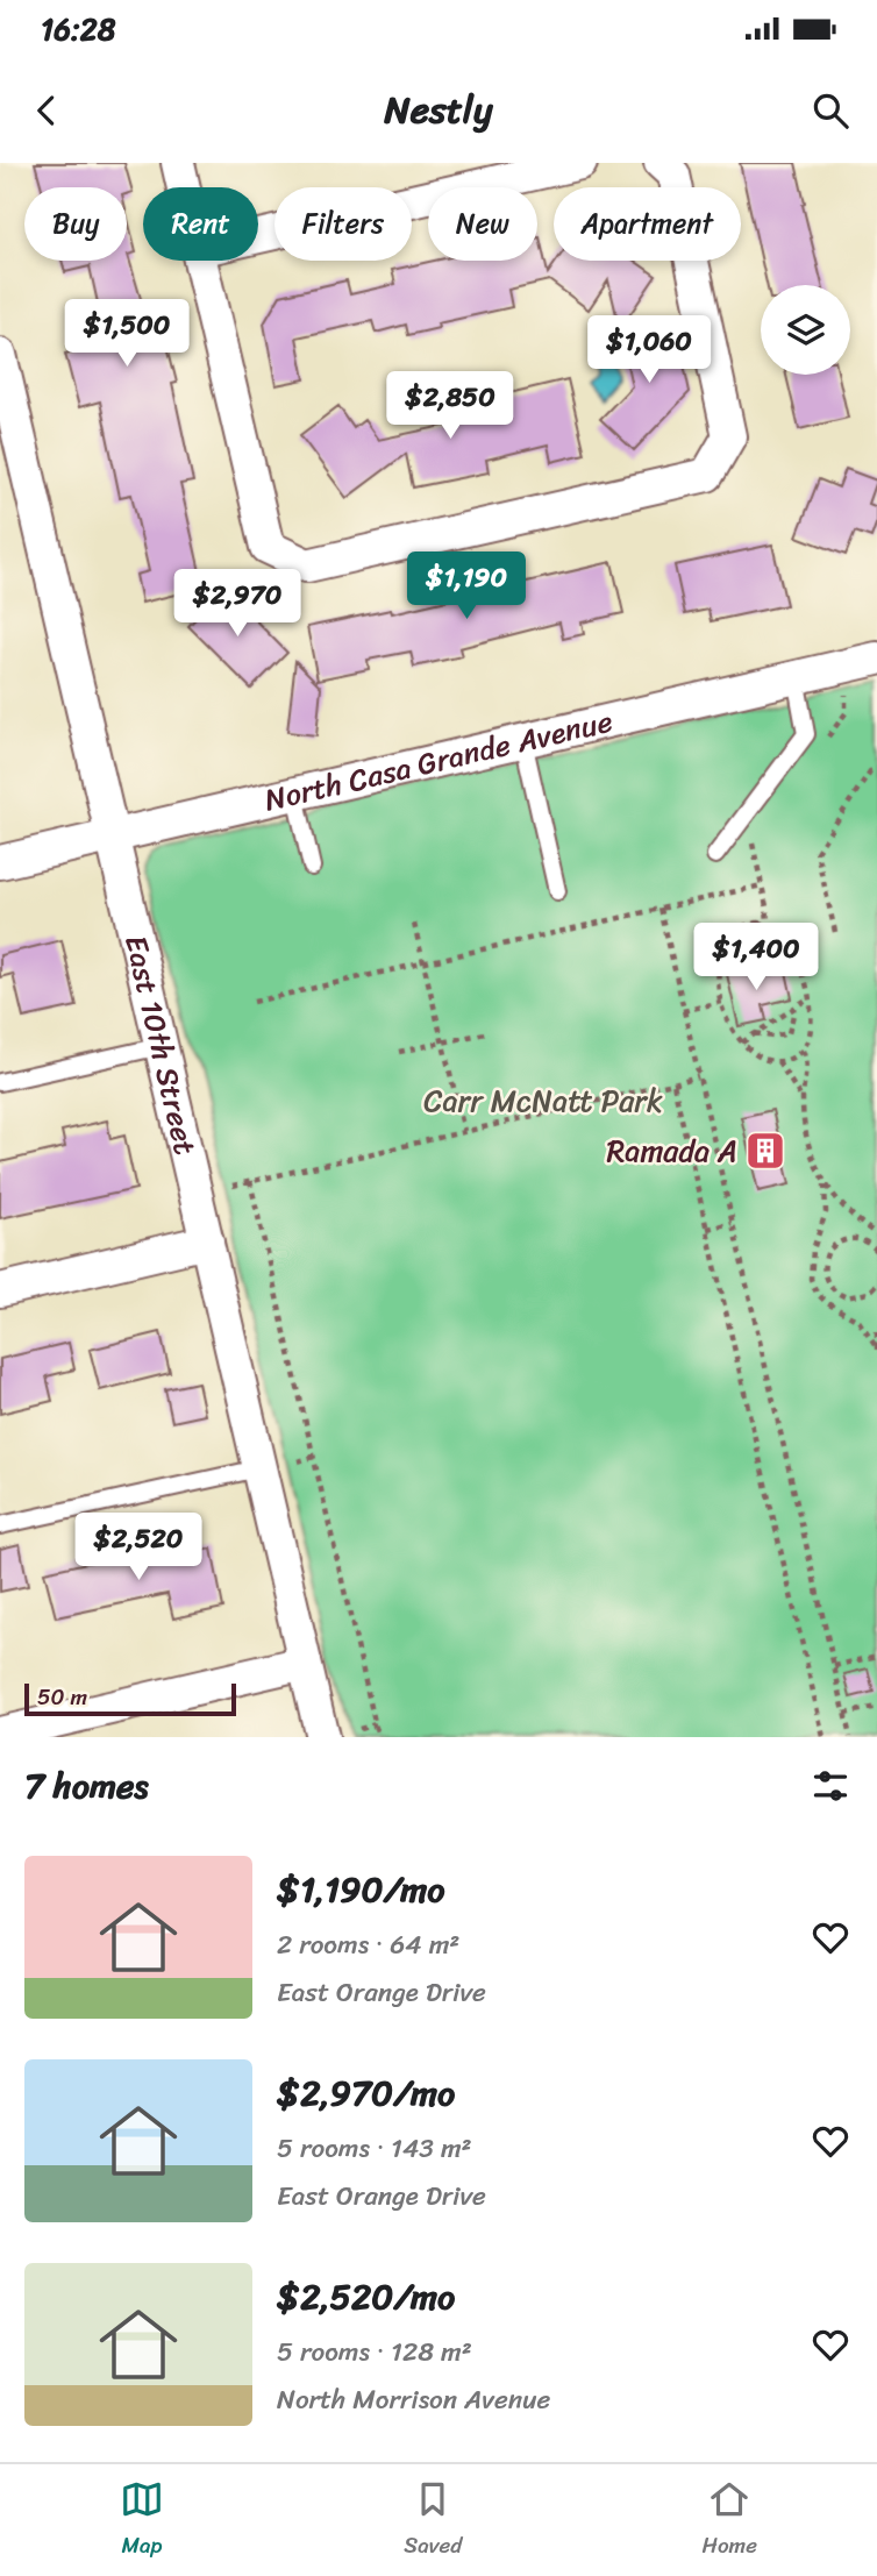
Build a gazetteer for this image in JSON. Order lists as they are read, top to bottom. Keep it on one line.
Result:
{"streets":{"street":["North Casa Grande Avenue","East 10th Street"]},"crossings":[["North Casa Grande Avenue","East 10th Street"]],"parks":["Carr McNatt Park"],"places":{"building":["Ramada A"]},"scale_bar":"50 m","page":{"status":"16:28","header":"Nestly","chip":["Buy","Rent","Filters","New","Apartment"],"price":["$1,500","$1,060","$2,850","$1,190","$2,970","$1,400","$2,520"],"scale":"50 m","heading":"7 homes","list":[{"name":"$1,190/mo","note":"2 rooms · 64 m² · East Orange Drive"},{"name":"$2,970/mo","note":"5 rooms · 143 m² · East Orange Drive"},{"name":"$2,520/mo","note":"5 rooms · 128 m² · North Morrison Avenue"}],"tabs":["Map","Saved","Home"]}}
